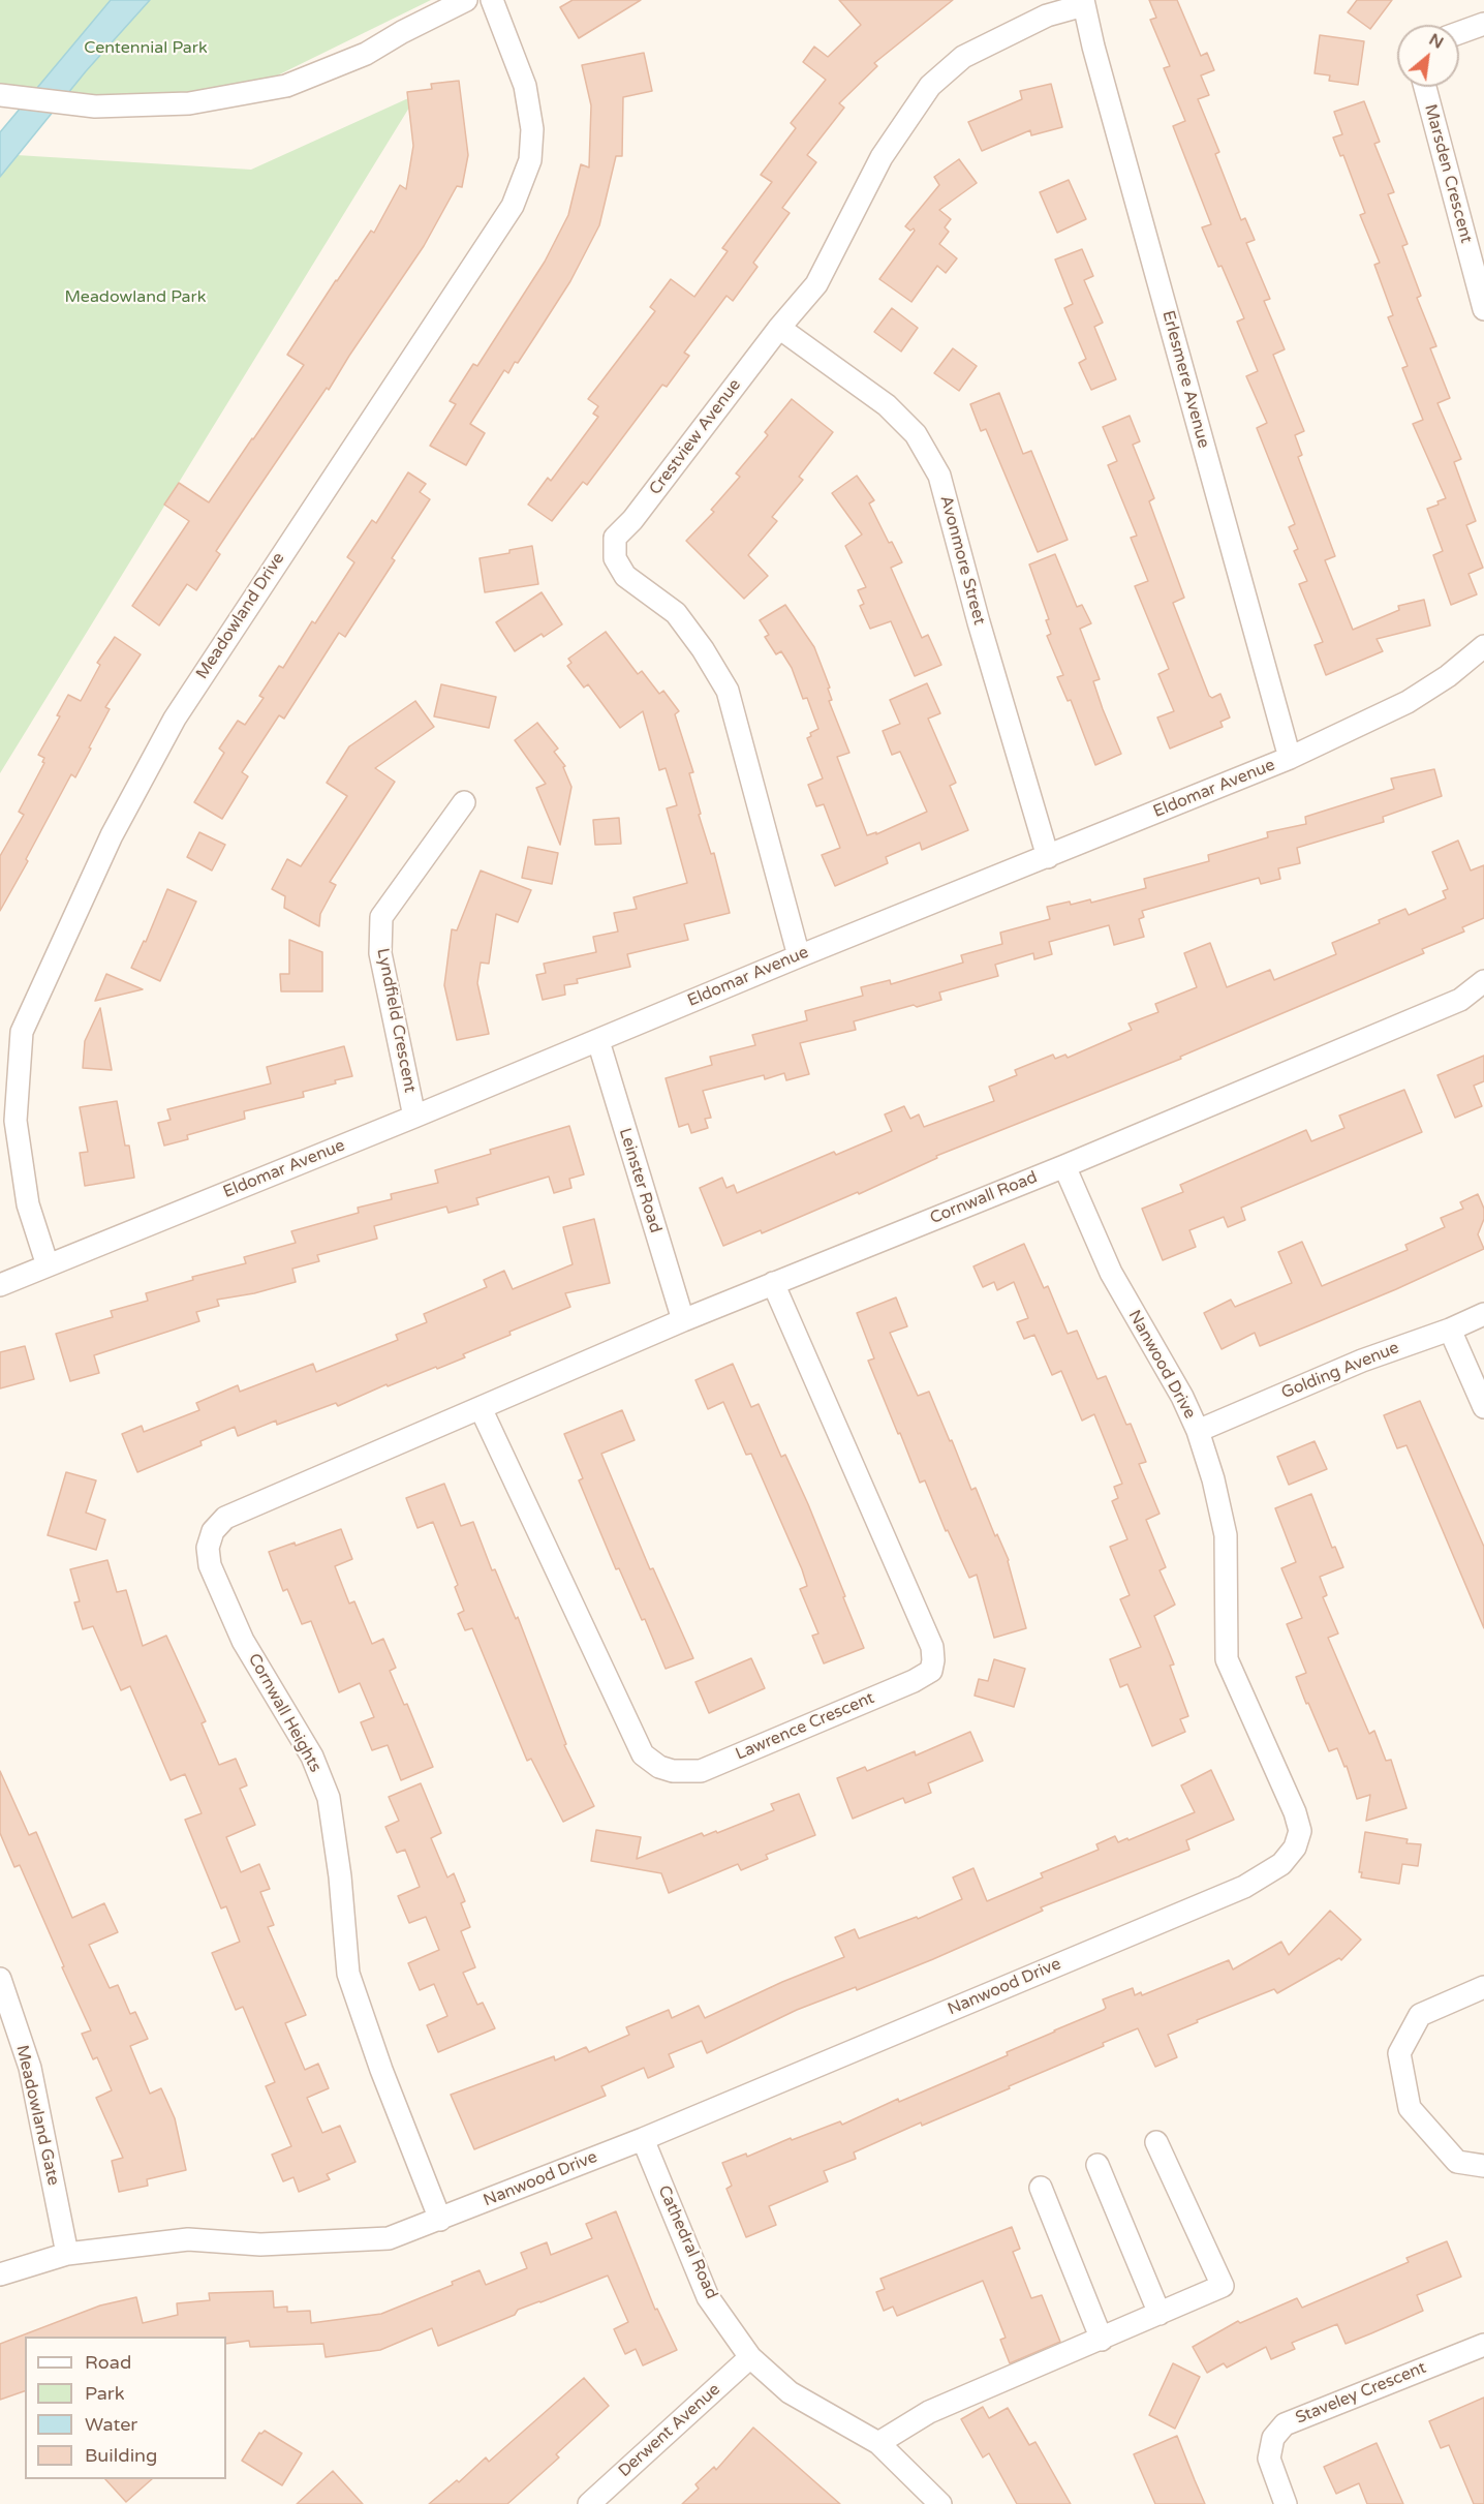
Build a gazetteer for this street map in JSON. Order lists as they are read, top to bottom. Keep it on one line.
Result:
{"streets":{"street":["Marsden Crescent","Erlesmere Avenue","Crestview Avenue","Avonmore Street","Meadowland Drive","Eldomar Avenue","Lyndfield Crescent","Leinster Road","Cornwall Road","Nanwood Drive","Golding Avenue","Cornwall Heights","Lawrence Crescent","Meadowland Gate","Cathedral Road","Staveley Crescent","Derwent Avenue"]},"crossings":[["Erlesmere Avenue","Crestview Avenue"],["Erlesmere Avenue","Eldomar Avenue"],["Crestview Avenue","Avonmore Street"],["Crestview Avenue","Eldomar Avenue"],["Avonmore Street","Eldomar Avenue"],["Meadowland Drive","Eldomar Avenue"],["Eldomar Avenue","Lyndfield Crescent"],["Eldomar Avenue","Leinster Road"],["Leinster Road","Cornwall Road"],["Cornwall Road","Nanwood Drive"],["Cornwall Road","Cornwall Heights"],["Cornwall Road","Lawrence Crescent"],["Nanwood Drive","Golding Avenue"],["Nanwood Drive","Cornwall Heights"],["Nanwood Drive","Meadowland Gate"],["Nanwood Drive","Cathedral Road"],["Cornwall Heights","Lawrence Crescent"],["Cathedral Road","Derwent Avenue"]],"parks":["Centennial Park","Meadowland Park"],"legend":["Road","Park","Water","Building"],"north":"top right"}
